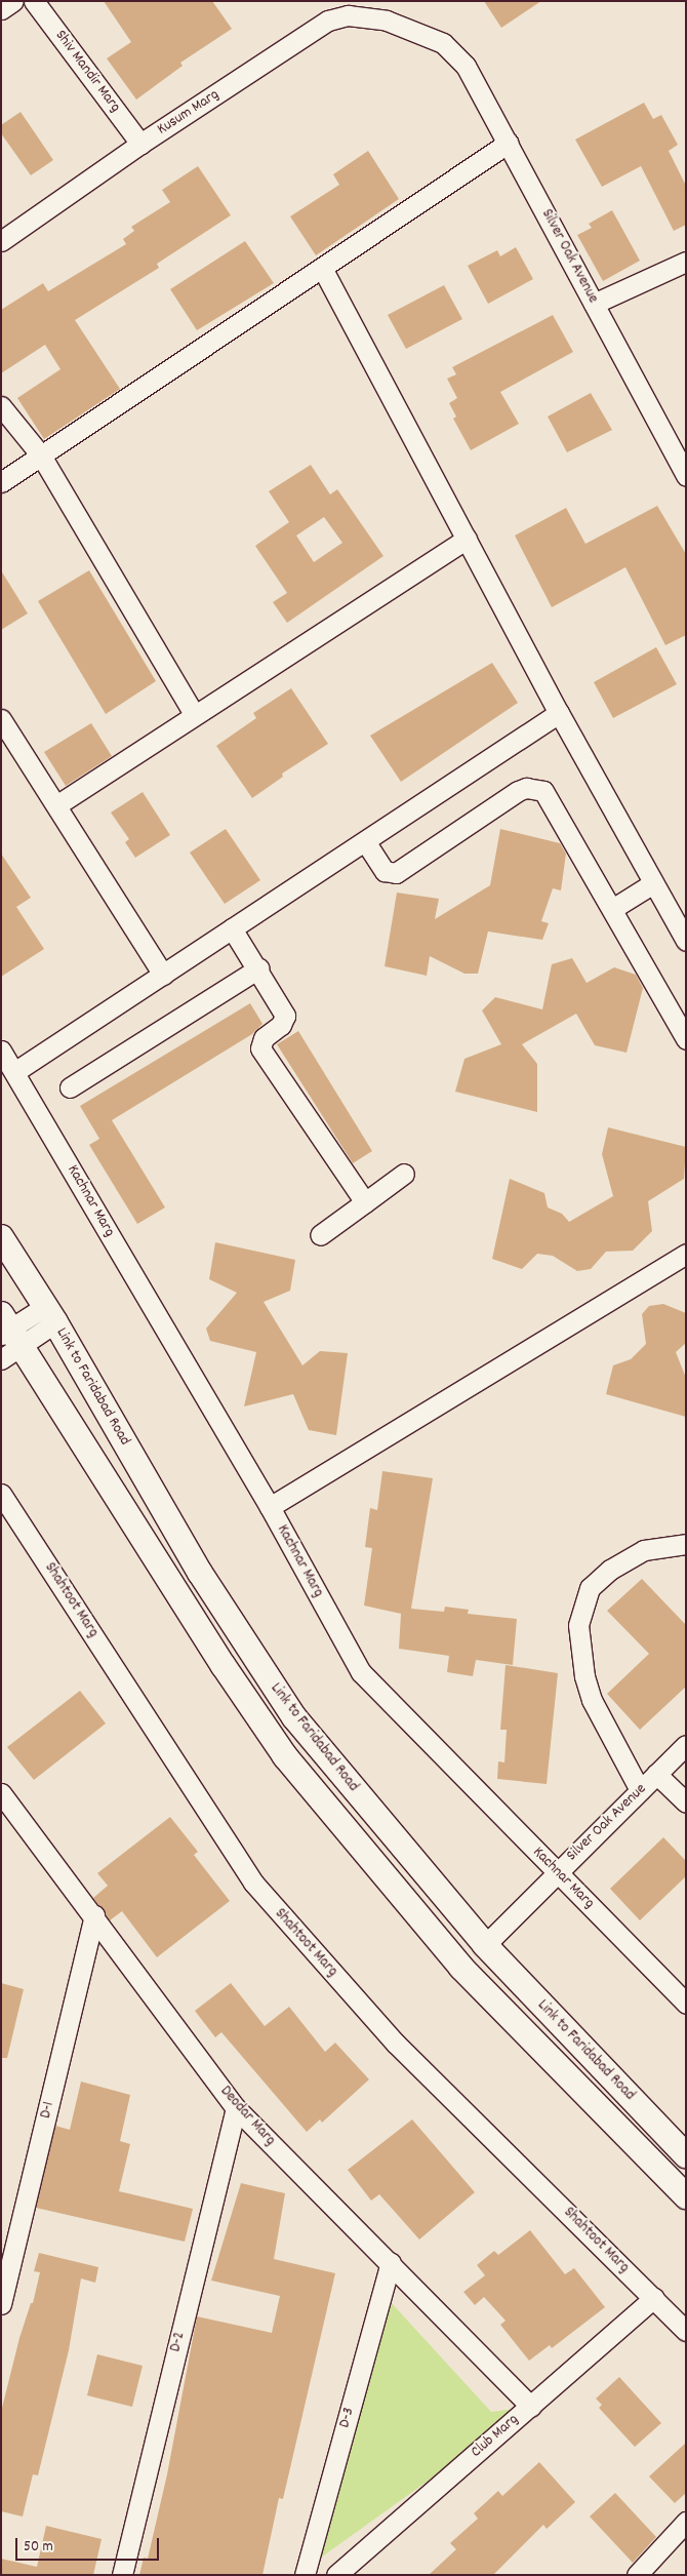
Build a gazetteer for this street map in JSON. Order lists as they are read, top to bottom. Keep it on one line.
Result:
{"streets":{"main road":["Link to Faridabad Road"],"street":["Shiv Mandir Marg","Kusum Marg","Silver Oak Avenue","Kachnar Marg","Shahtoot Marg","D-1","Deodar Marg","D-2","D-3","Club Marg"]},"crossings":[["Shiv Mandir Marg","Kusum Marg"],["Kusum Marg","Silver Oak Avenue"],["Silver Oak Avenue","Kachnar Marg"],["Silver Oak Avenue","Link to Faridabad Road"],["Shahtoot Marg","Club Marg"],["D-1","Deodar Marg"],["Deodar Marg","D-2"],["Deodar Marg","D-3"],["Deodar Marg","Club Marg"]],"scale_bar":"50 m"}
